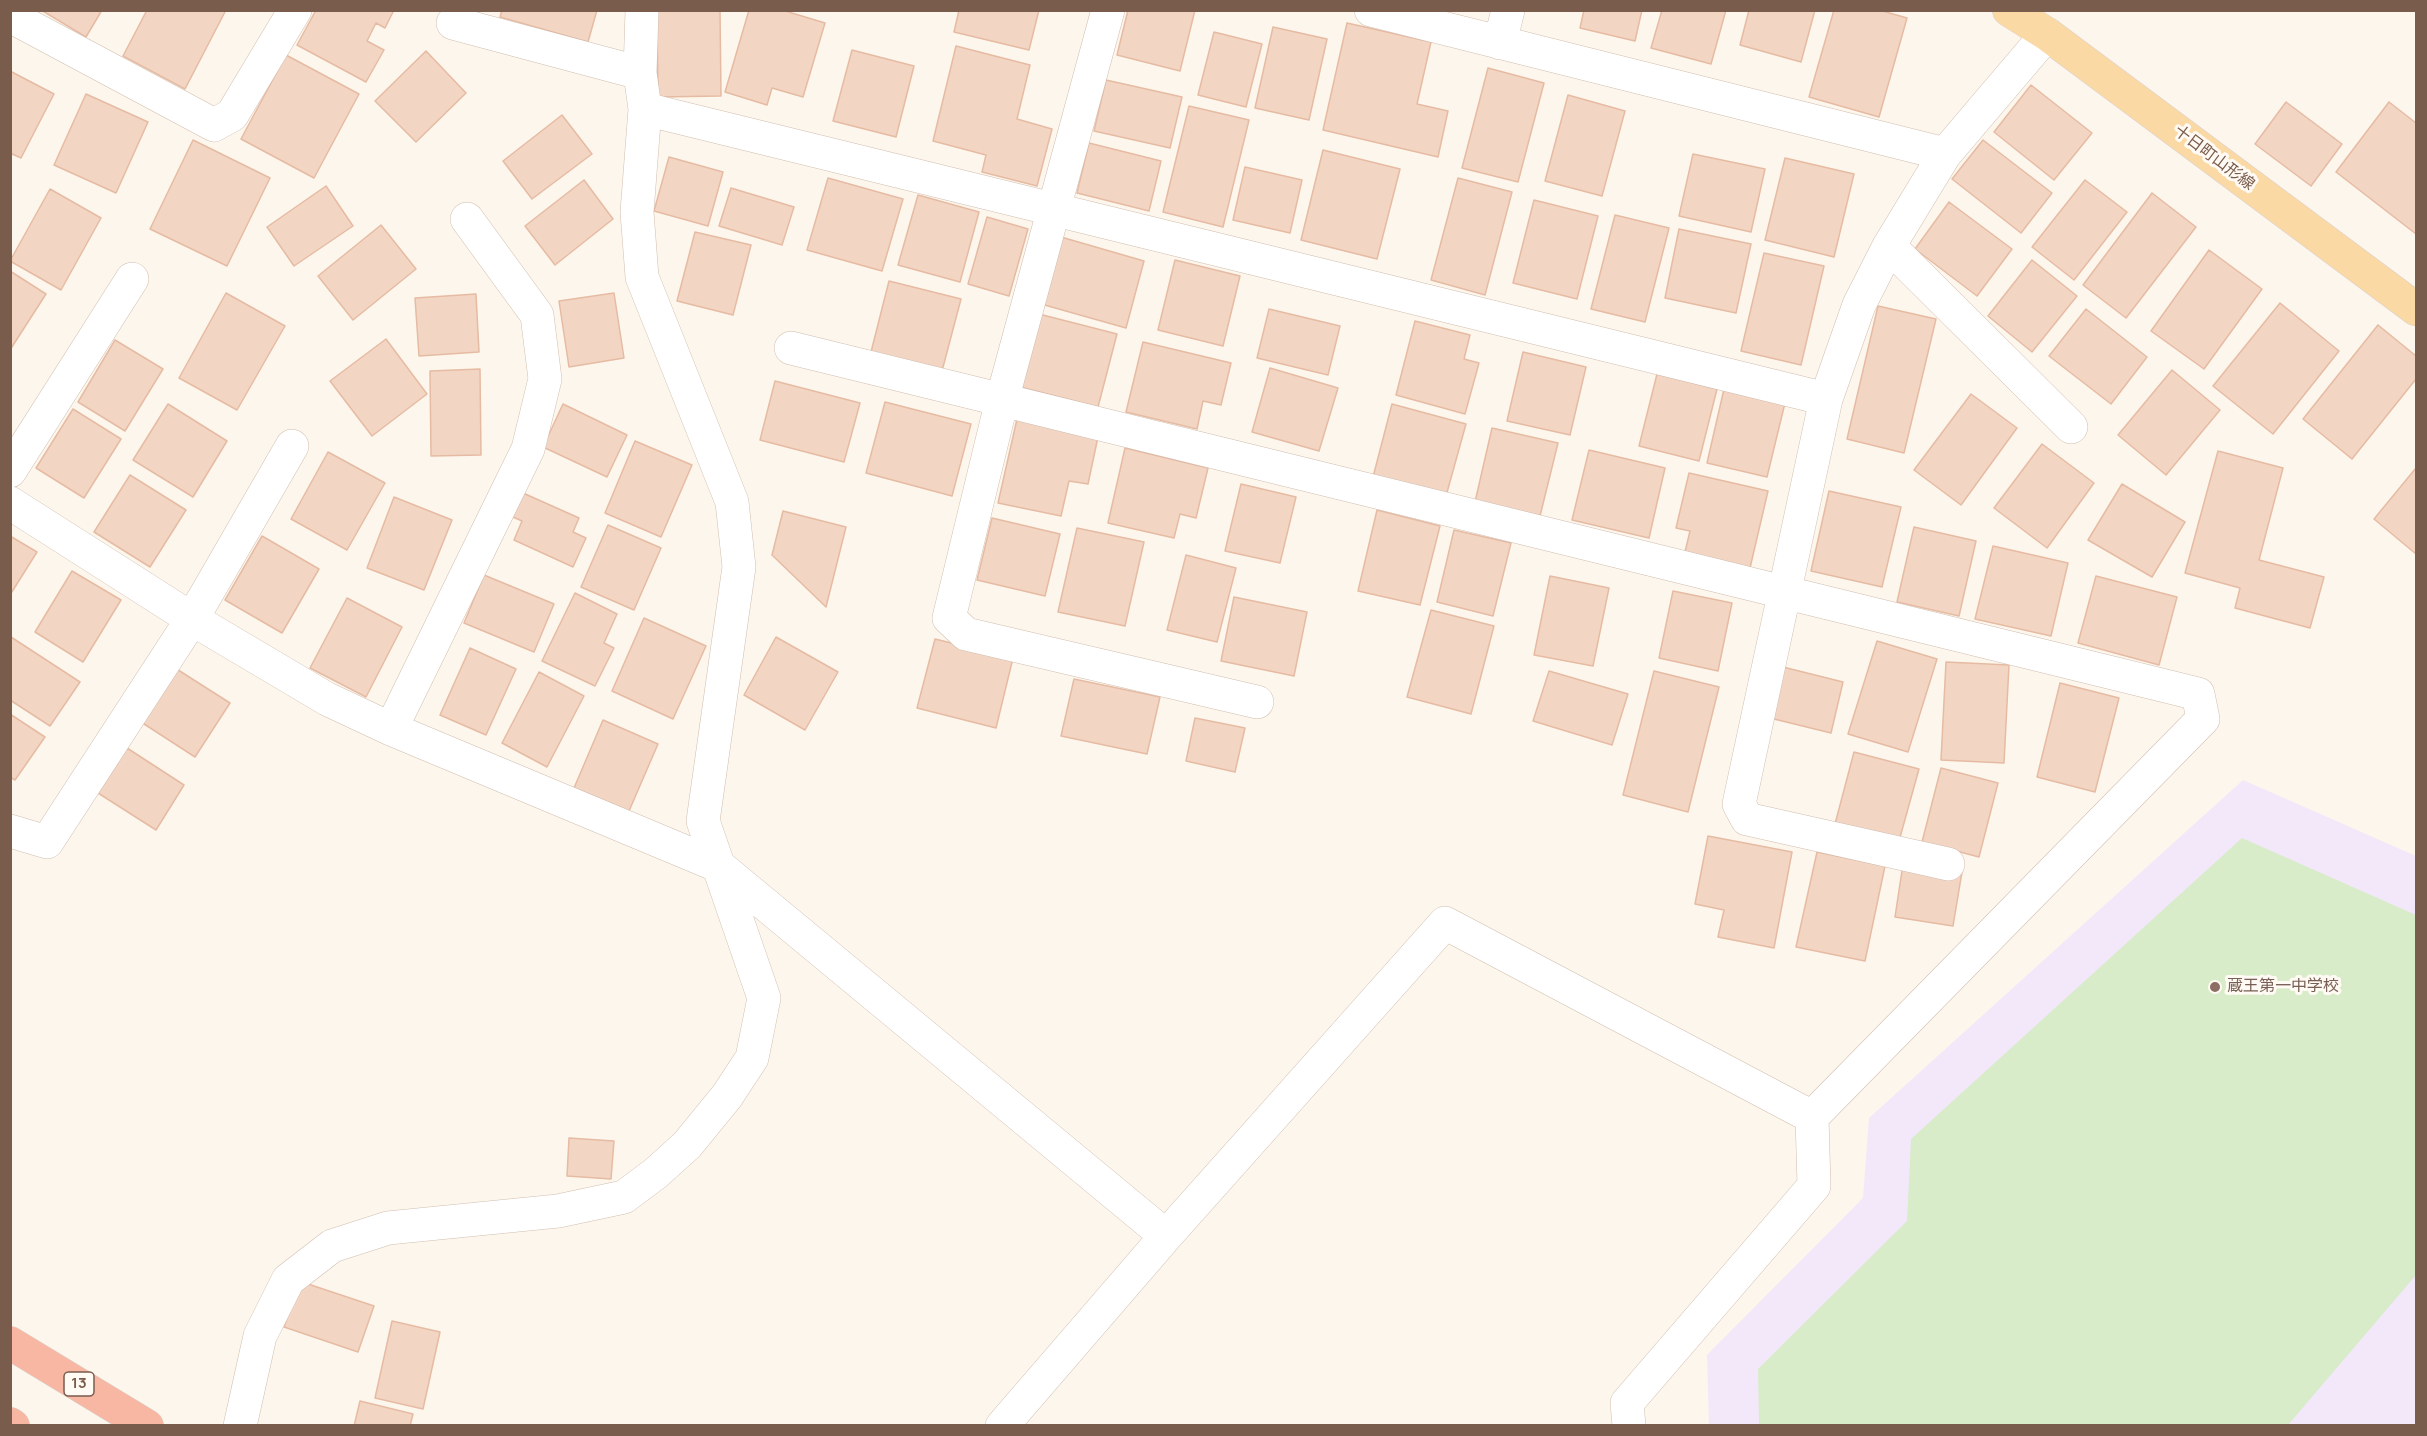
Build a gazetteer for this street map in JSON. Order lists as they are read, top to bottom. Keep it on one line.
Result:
{"streets":{"highway":["13"],"main road":["十日町山形線"]},"places":["蔵王第一中学校"]}
